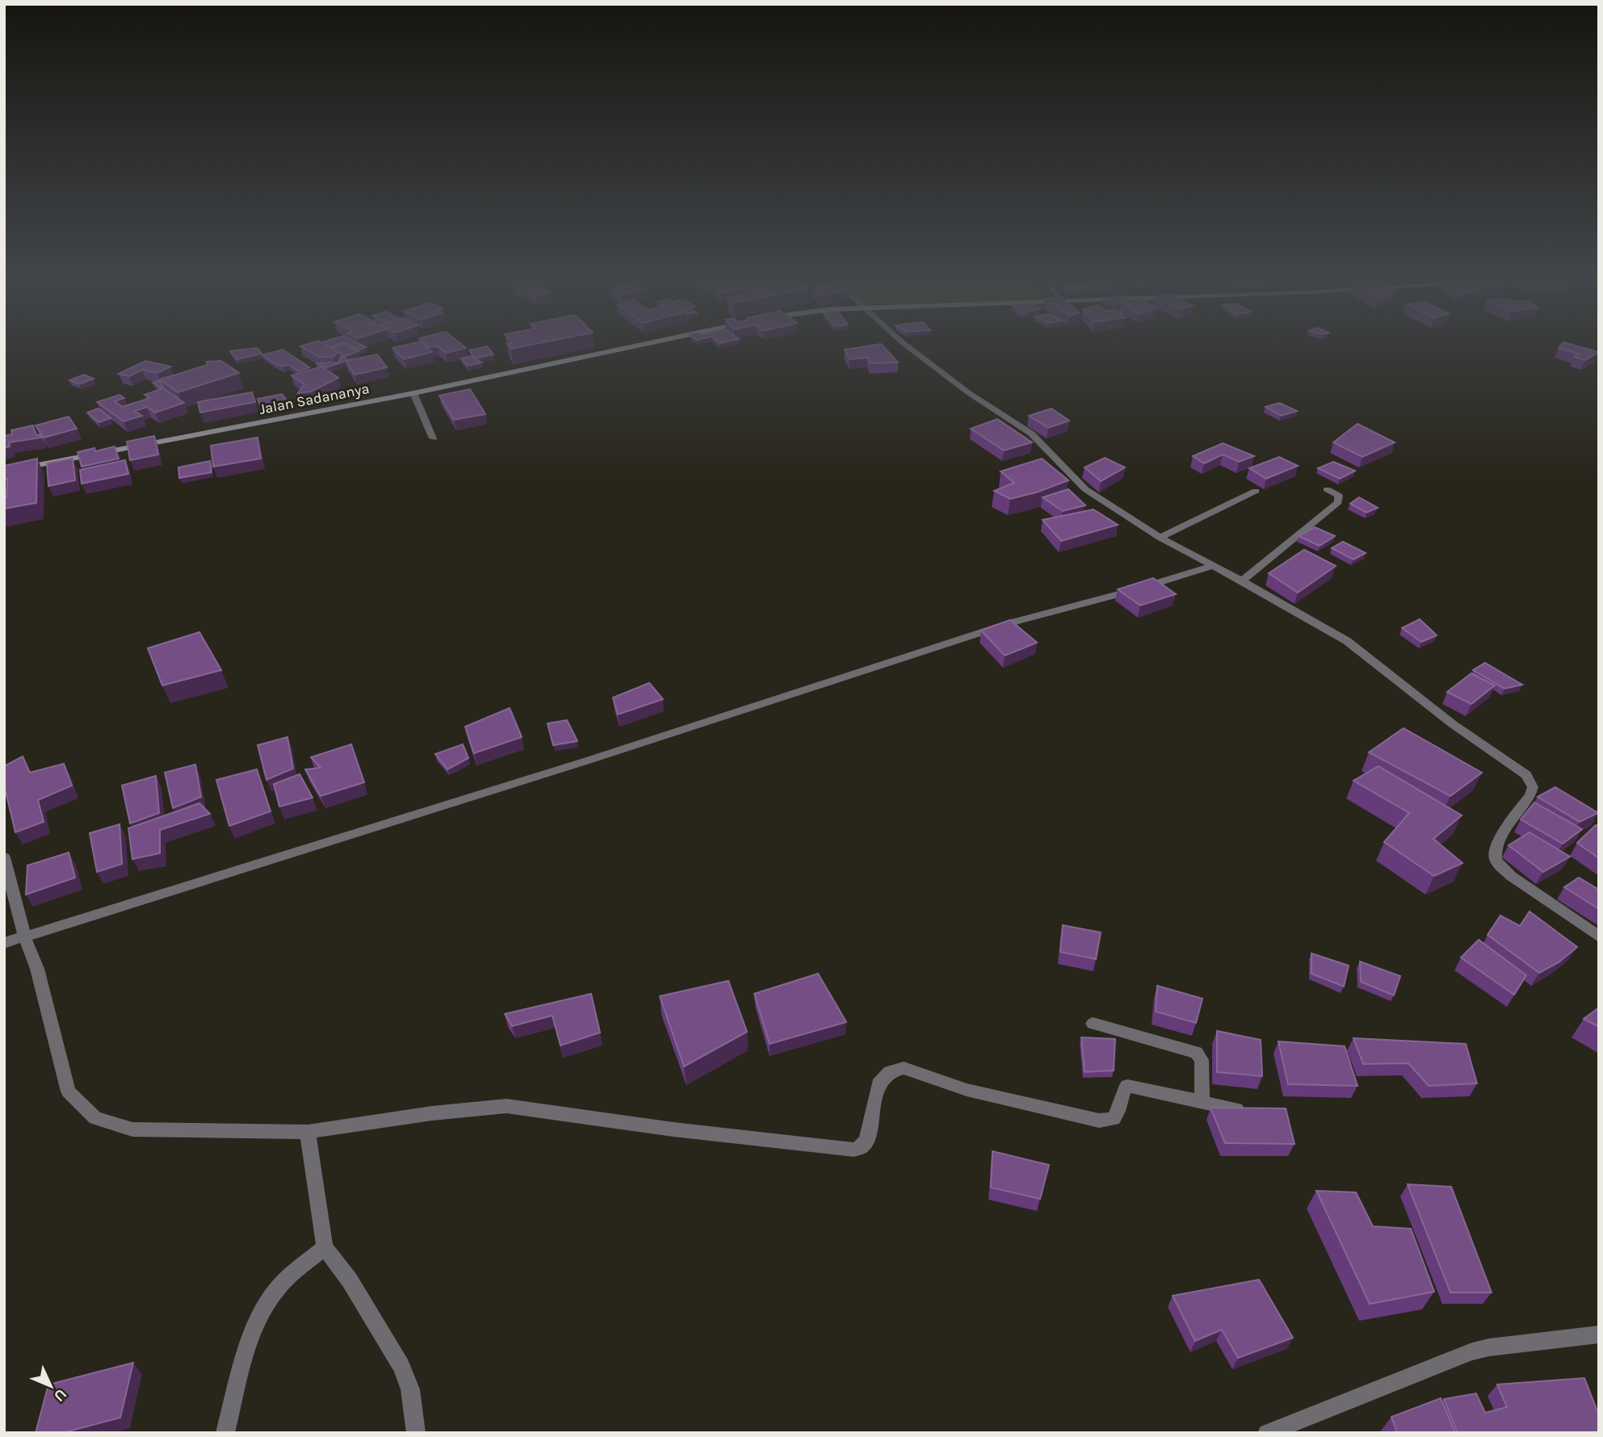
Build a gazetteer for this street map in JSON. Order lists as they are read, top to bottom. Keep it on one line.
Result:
{"streets":{"street":["Jalan Sadananya"]},"north":"bottom right"}
